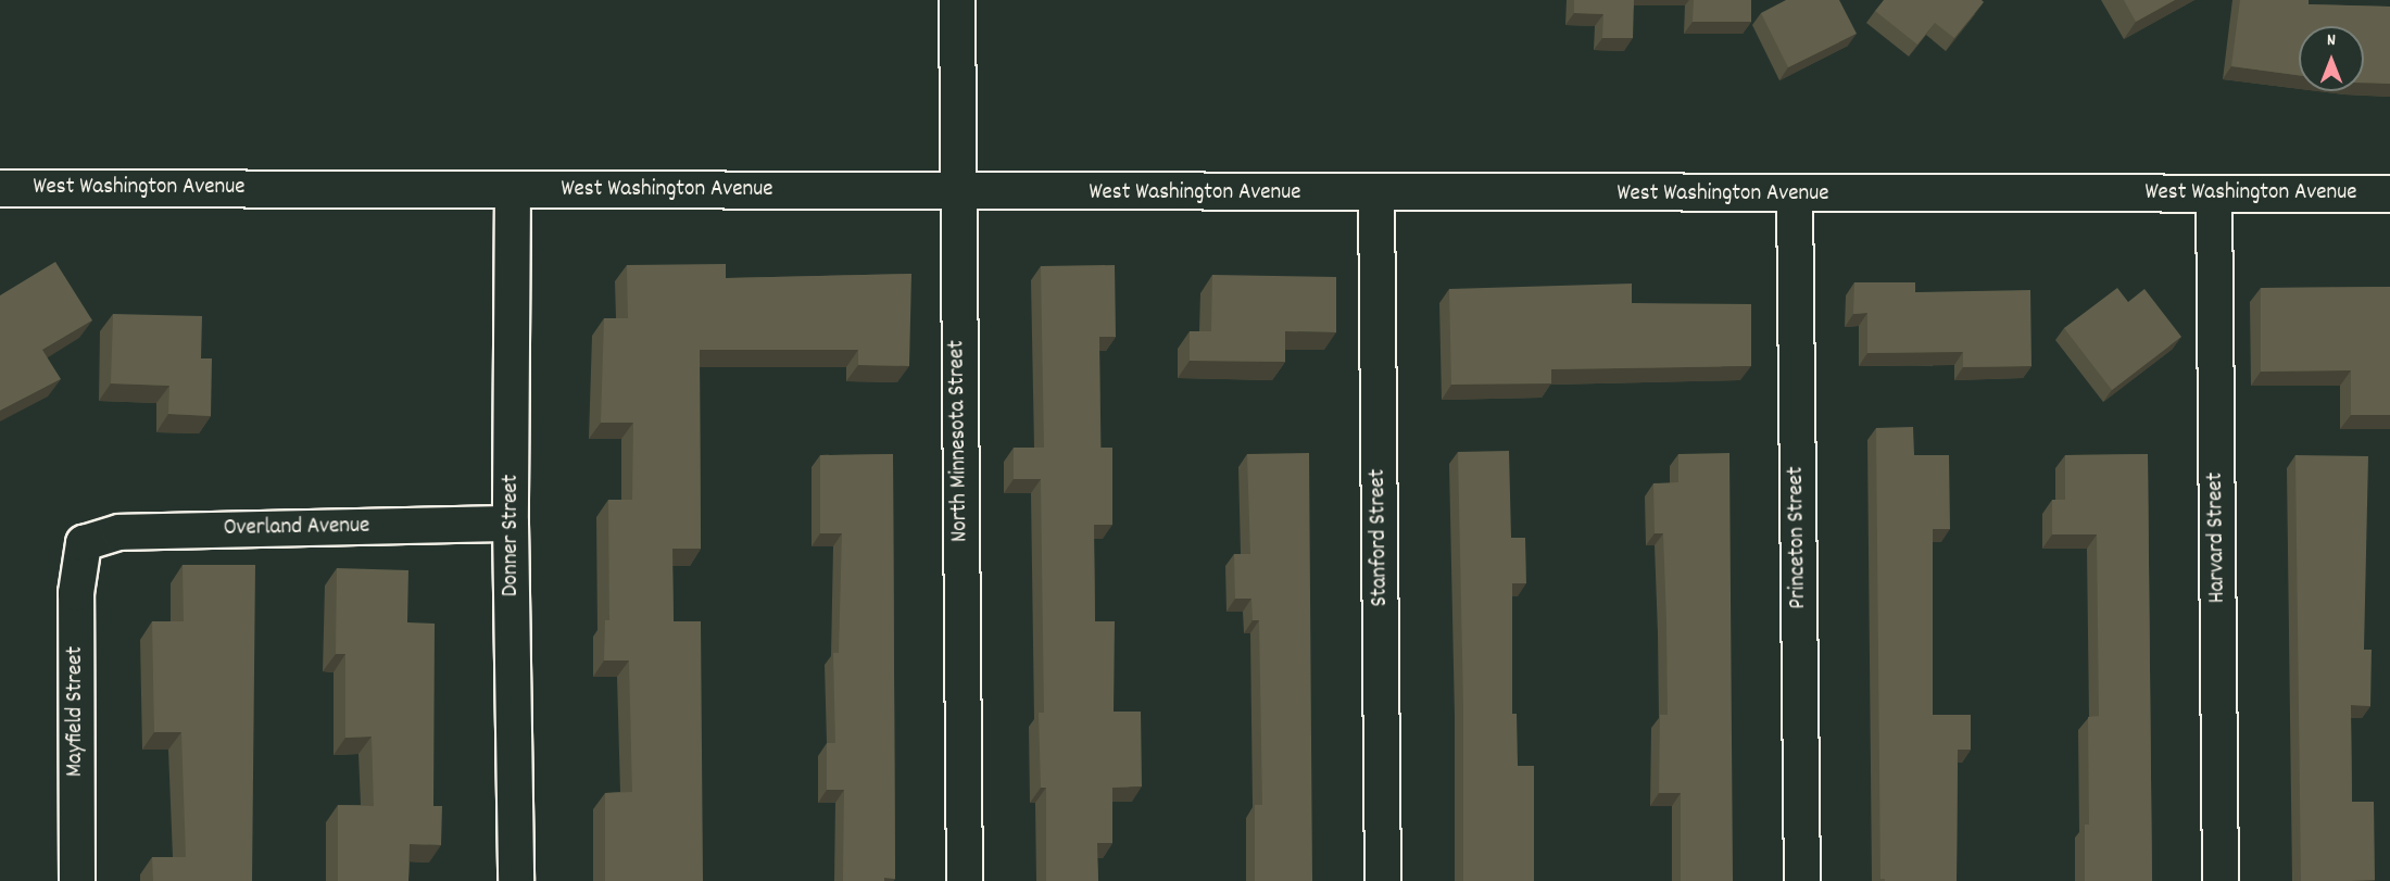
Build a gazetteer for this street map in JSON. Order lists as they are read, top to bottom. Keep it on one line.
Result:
{"streets":{"main road":["West Washington Avenue"],"street":["North Minnesota Street","Overland Avenue","Donner Street","Stanford Street","Princeton Street","Harvard Street","Mayfield Street"]},"crossings":[["West Washington Avenue","North Minnesota Street"],["West Washington Avenue","Donner Street"],["West Washington Avenue","Stanford Street"],["West Washington Avenue","Princeton Street"],["West Washington Avenue","Harvard Street"],["Overland Avenue","Donner Street"],["Overland Avenue","Mayfield Street"]],"north":"top"}
